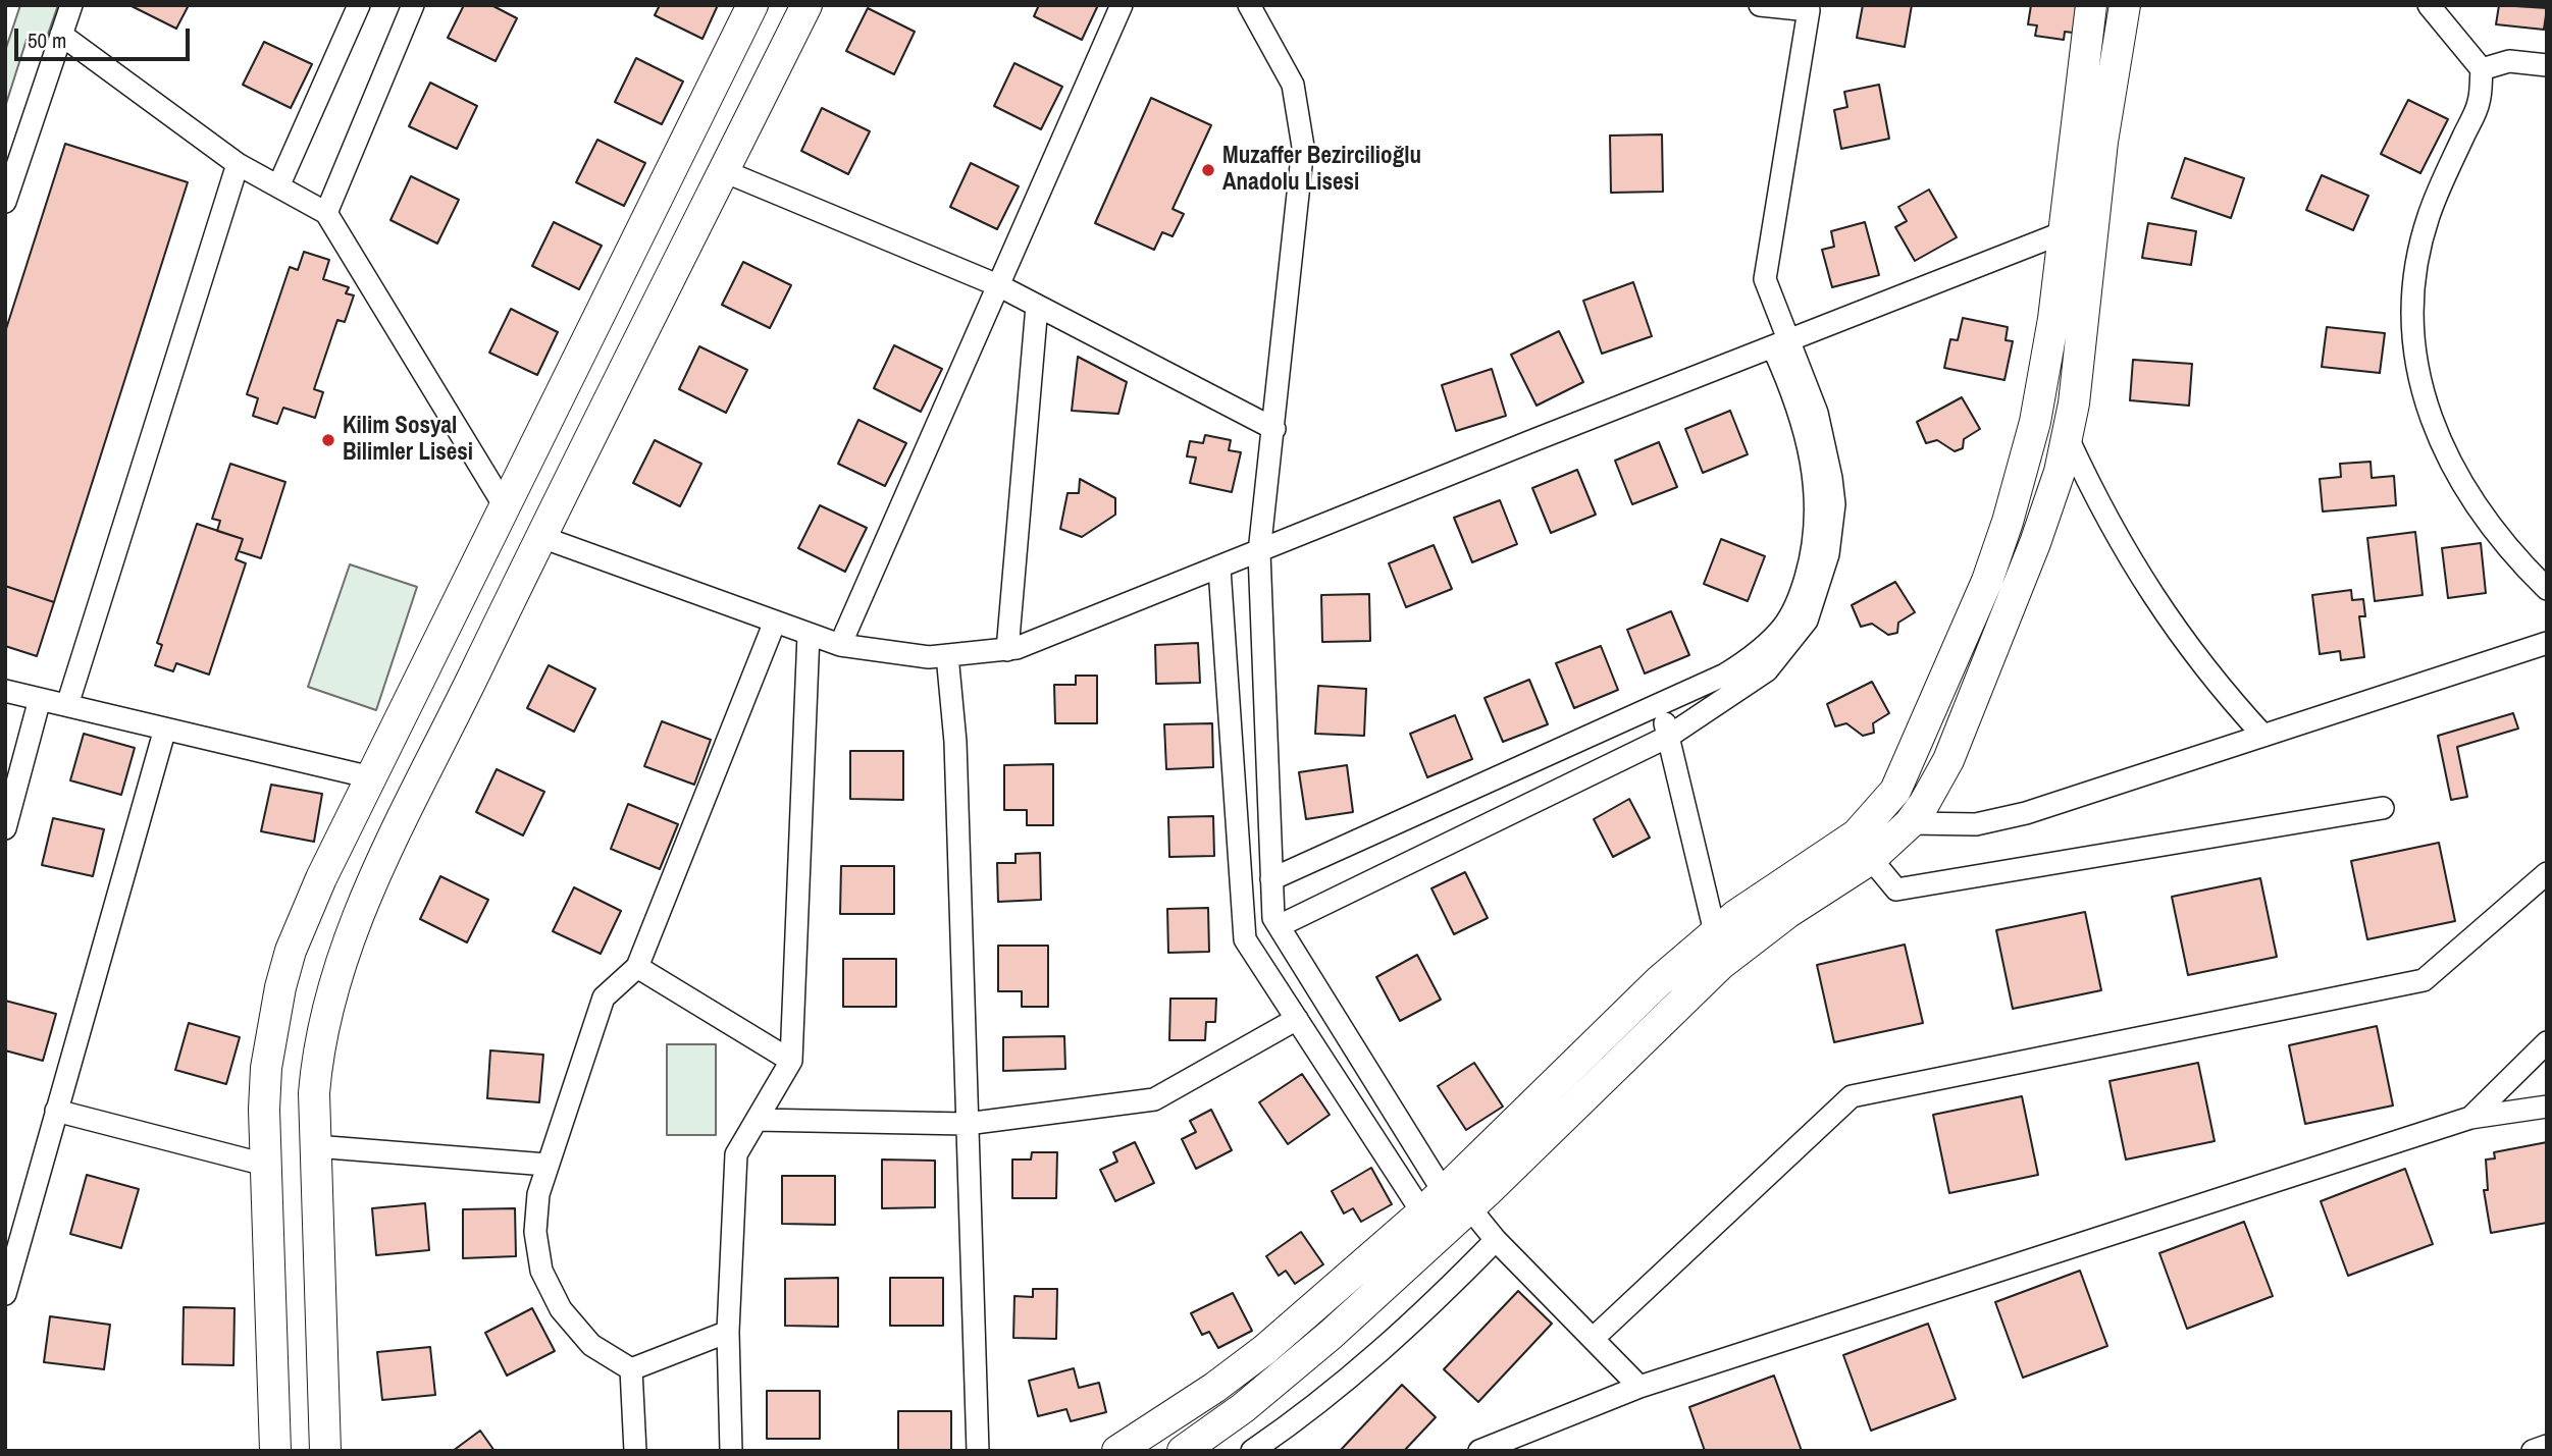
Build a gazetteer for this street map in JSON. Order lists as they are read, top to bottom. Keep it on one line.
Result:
{"places":["Muzaffer Bezircilioğlu Anadolu Lisesi","Kilim Sosyal Bilimler Lisesi"],"scale_bar":"50 m"}
